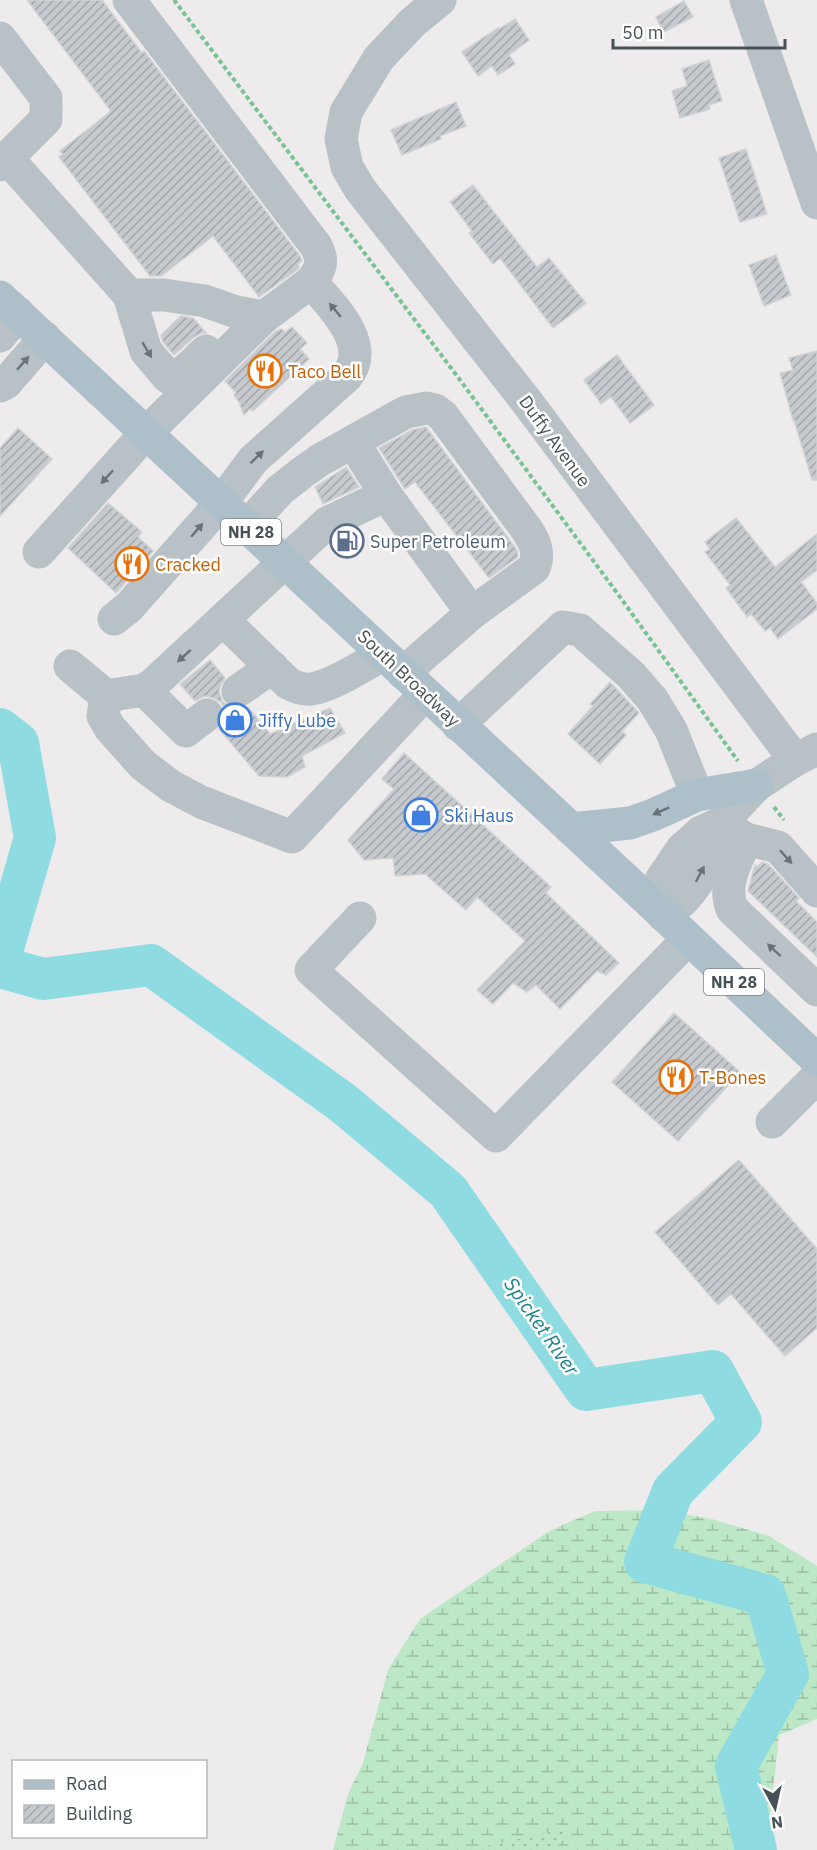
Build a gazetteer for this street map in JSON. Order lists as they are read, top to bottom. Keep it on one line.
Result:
{"streets":{"main road":["NH 28","South Broadway"],"street":["Duffy Avenue"]},"water":["Spicket River"],"places":{"restaurant":["Taco Bell","Cracked","T-Bones"],"fuel station":["Super Petroleum"],"shop":["Jiffy Lube","Ski Haus"]},"legend":["Road","Building"],"scale_bar":"50 m","north":"bottom"}
